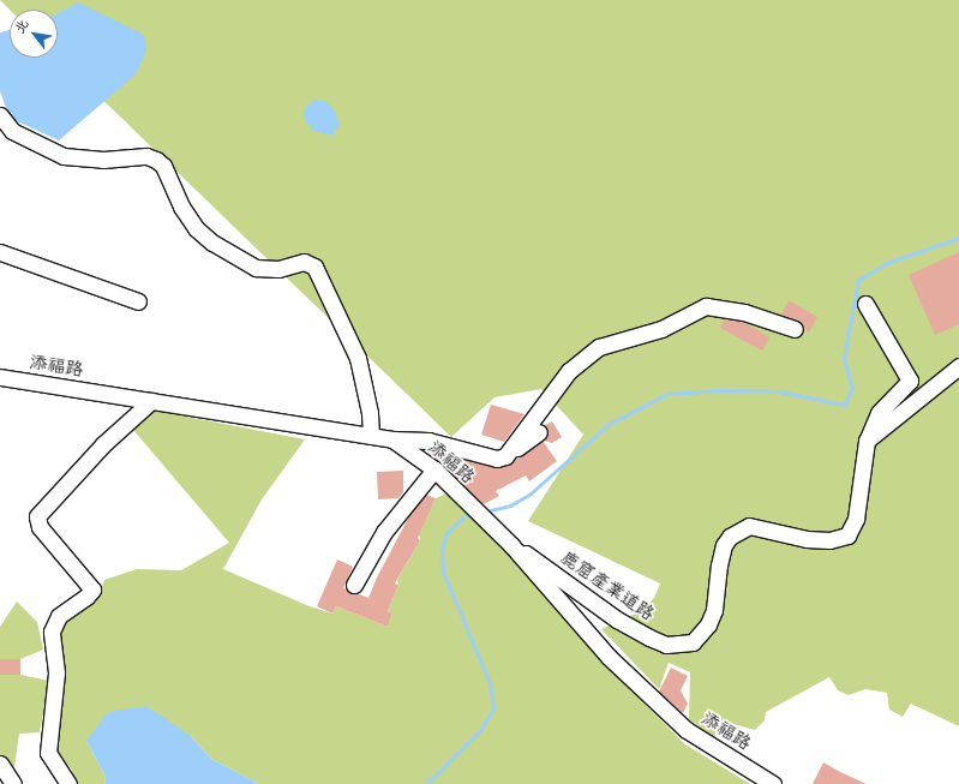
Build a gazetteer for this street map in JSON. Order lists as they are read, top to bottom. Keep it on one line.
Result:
{"streets":{"street":["添福路","鹿窟產業道路"]},"crossings":[["添福路","鹿窟產業道路"]],"north":"top left"}
